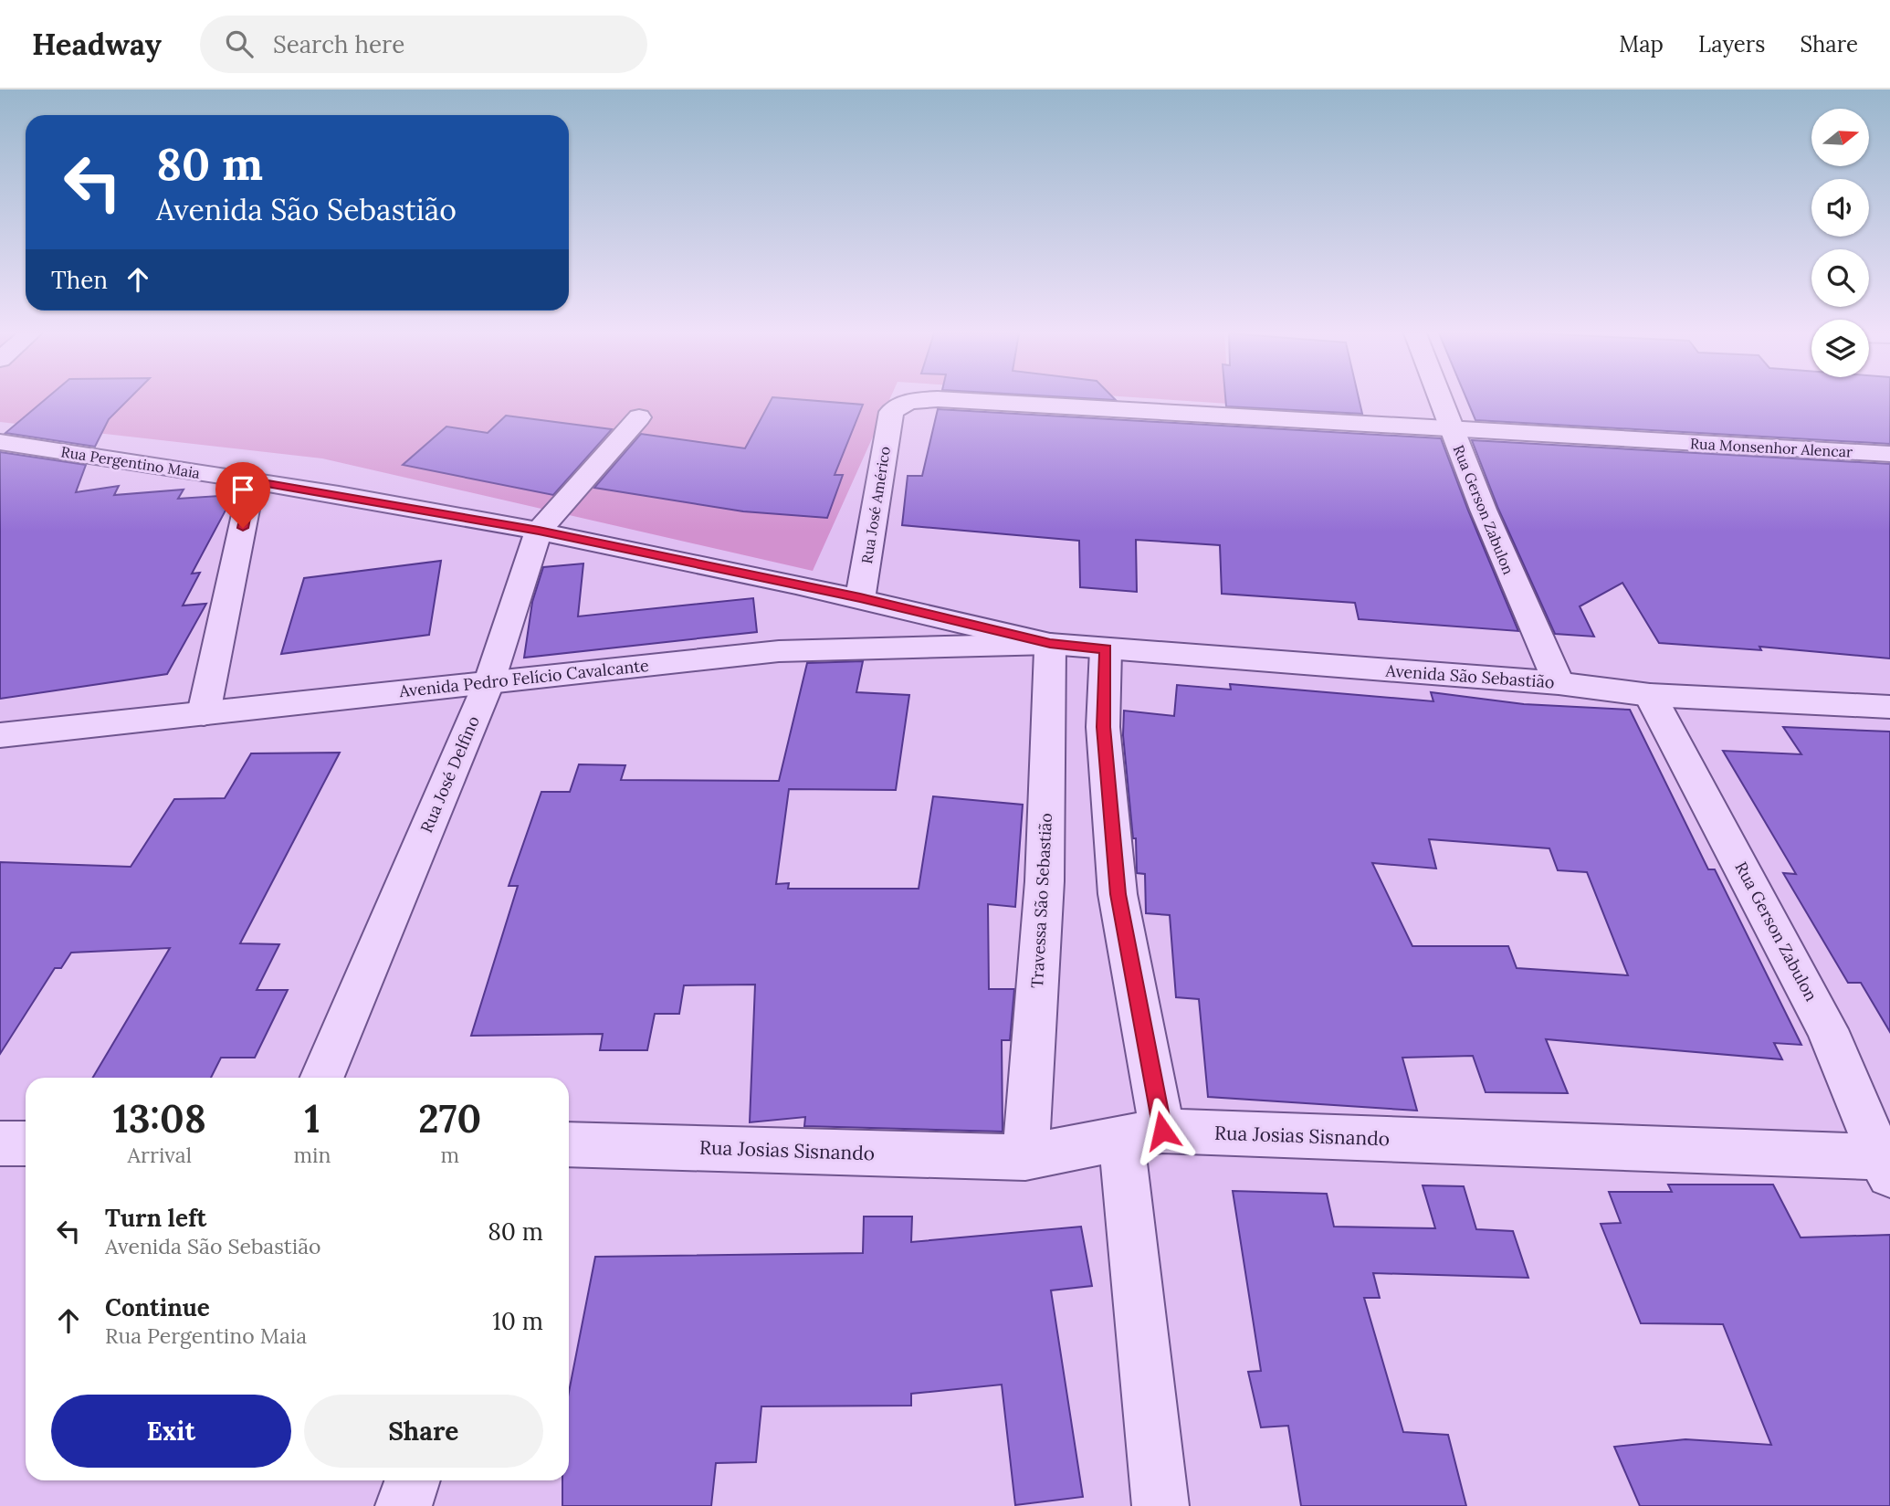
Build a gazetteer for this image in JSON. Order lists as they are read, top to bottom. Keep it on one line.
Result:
{"streets":{"street":["Rua Monsenhor Alencar","Rua Pergentino Maia","Rua José Américo","Rua Gerson Zabulon","Avenida São Sebastião","Avenida Pedro Felício Cavalcante","Rua José Delfino","Travessa São Sebastião","Rua Josias Sisnando"]},"crossings":[["Rua Monsenhor Alencar","Rua José Américo"],["Rua Monsenhor Alencar","Rua Gerson Zabulon"],["Rua Pergentino Maia","Rua José Américo"],["Rua Pergentino Maia","Avenida São Sebastião"],["Rua Pergentino Maia","Avenida Pedro Felício Cavalcante"],["Rua Pergentino Maia","Rua José Delfino"],["Rua Pergentino Maia","Travessa São Sebastião"],["Rua Gerson Zabulon","Avenida São Sebastião"],["Rua Gerson Zabulon","Rua Josias Sisnando"],["Avenida São Sebastião","Avenida Pedro Felício Cavalcante"],["Avenida São Sebastião","Travessa São Sebastião"],["Avenida Pedro Felício Cavalcante","Rua José Delfino"],["Avenida Pedro Felício Cavalcante","Travessa São Sebastião"],["Travessa São Sebastião","Rua Josias Sisnando"]],"north":"right","page":{"header":"Headway","search":"Search here","nav":["Map","Layers","Share"],"turn":["80 m","Avenida São Sebastião"],"then":"Then","eta":["13:08","Arrival","1","min","270","m"],"list":[{"name":"Turn left","note":"Avenida São Sebastião","value":"80 m"},{"name":"Continue","note":"Rua Pergentino Maia","value":"10 m"}],"buttons":["Exit","Share"]}}
